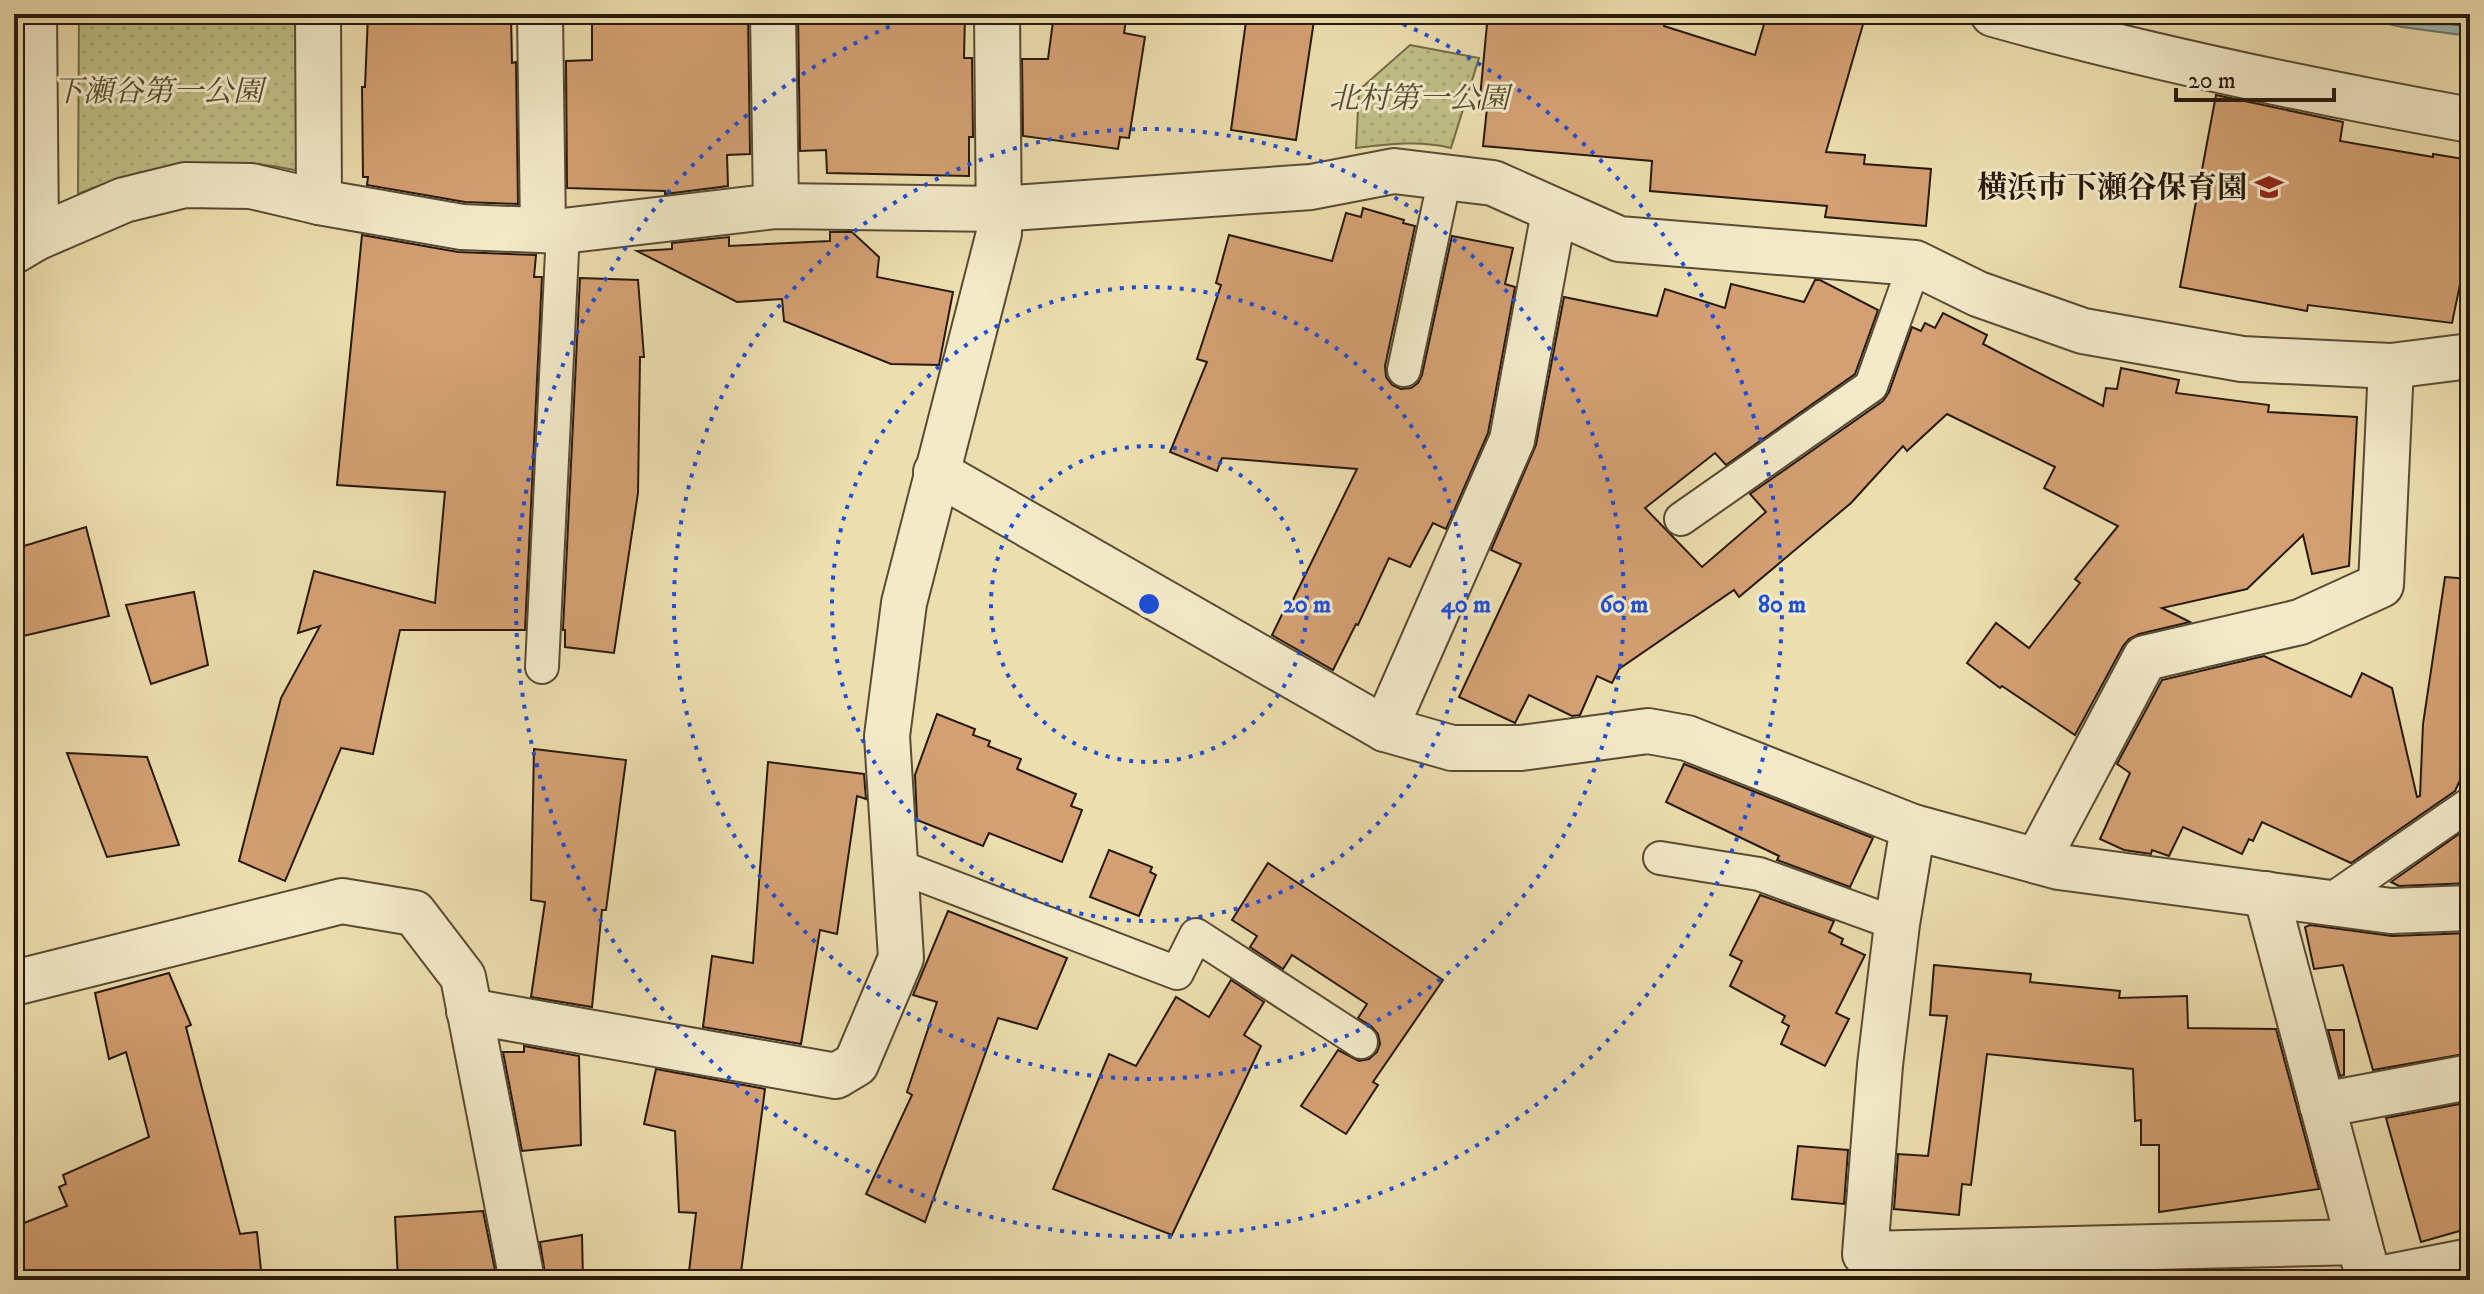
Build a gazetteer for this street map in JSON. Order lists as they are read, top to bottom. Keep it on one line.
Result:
{"parks":["下瀬谷第一公園","北村第一公園"],"places":{"school or university":["横浜市下瀬谷保育園"]},"scale_bar":"20 m","rings":["20 m","40 m","60 m","80 m"]}
